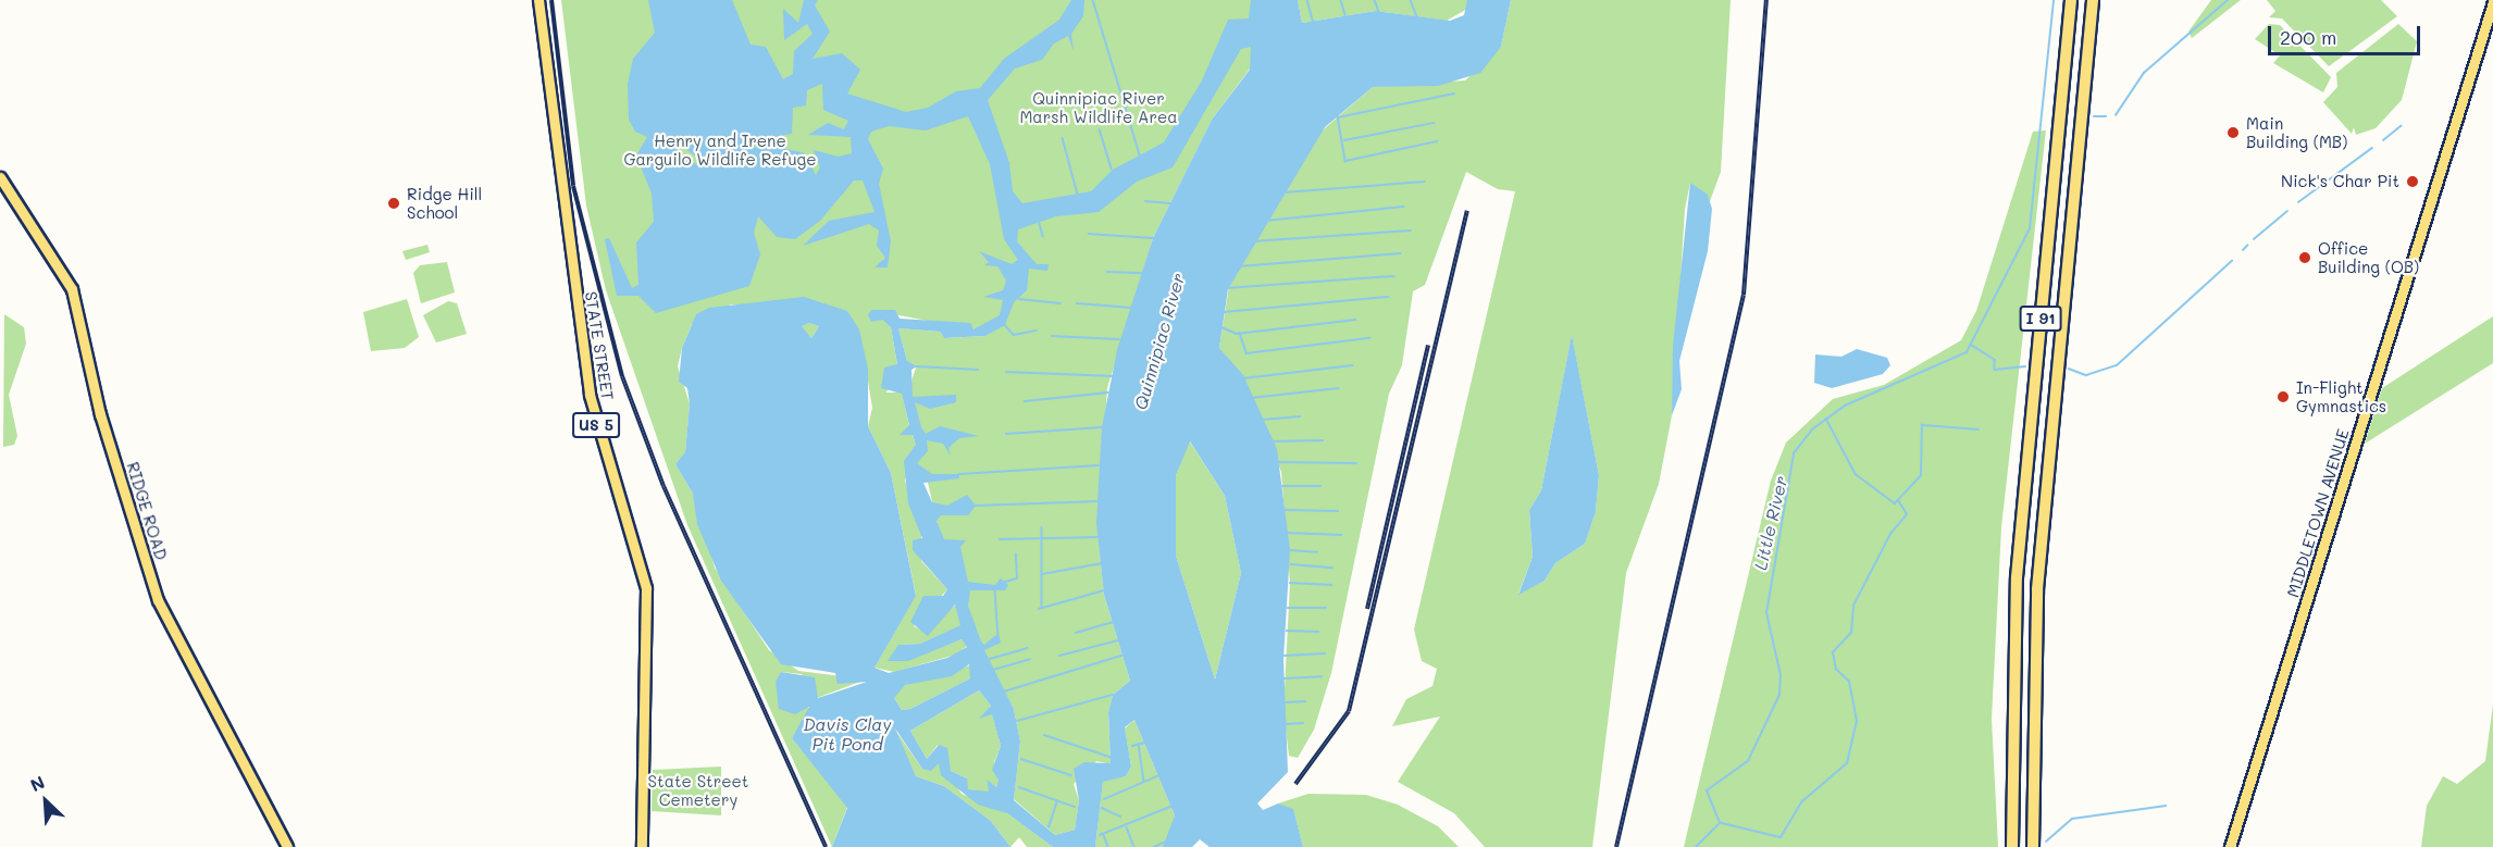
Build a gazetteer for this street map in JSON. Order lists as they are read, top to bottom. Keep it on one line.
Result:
{"streets":{"highway":["I 91"],"main road":["STATE STREET","US 5","RIDGE ROAD","MIDDLETOWN AVENUE"]},"water":["Quinnipiac River","Little River","Davis Clay Pit Pond"],"parks":["Quinnipiac River Marsh Wildlife Area","Henry and Irene Garguilo Wildlife Refuge","State Street Cemetery"],"places":["Main Building (MB)","Nick's Char Pit","Ridge Hill School","Office Building (OB)","In-Flight Gymnastics"],"scale_bar":"200 m","north":"top left"}
